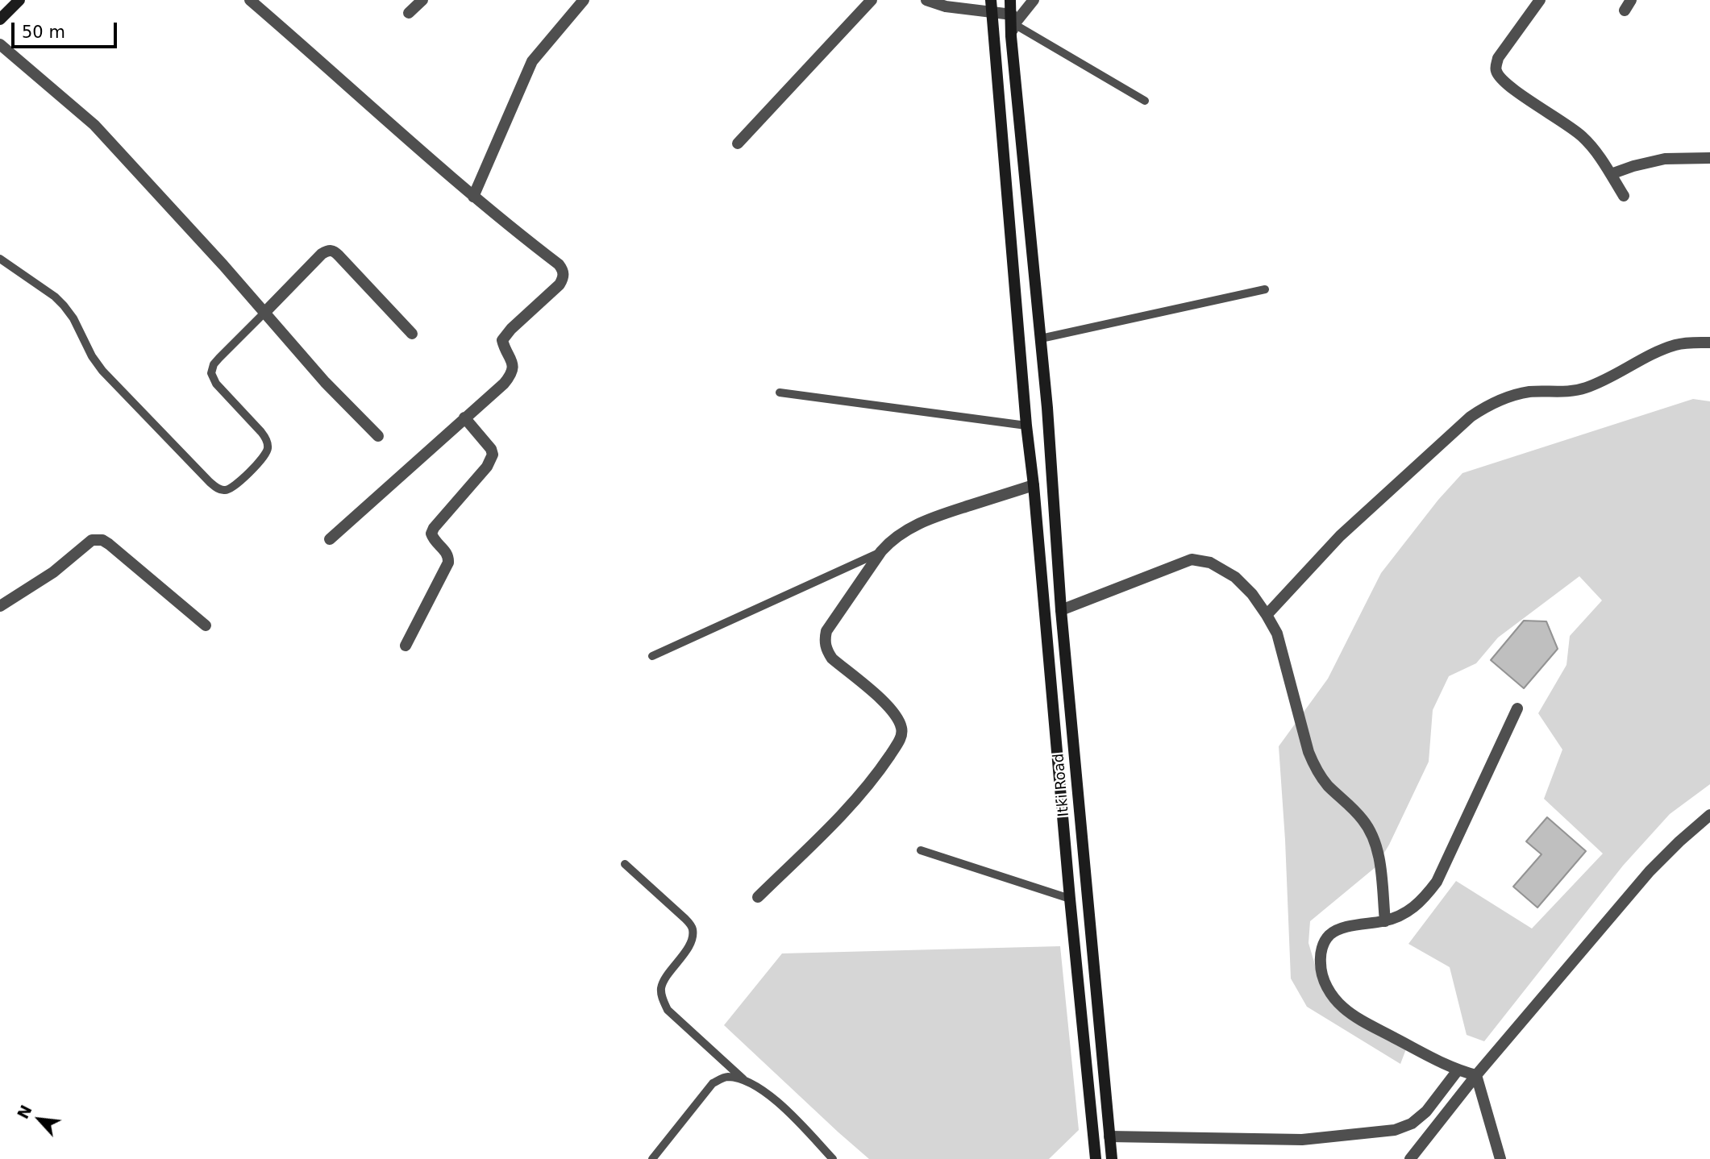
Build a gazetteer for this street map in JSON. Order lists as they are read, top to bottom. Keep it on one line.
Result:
{"streets":{"main road":["Itki Road"]},"scale_bar":"50 m","north":"top left"}
